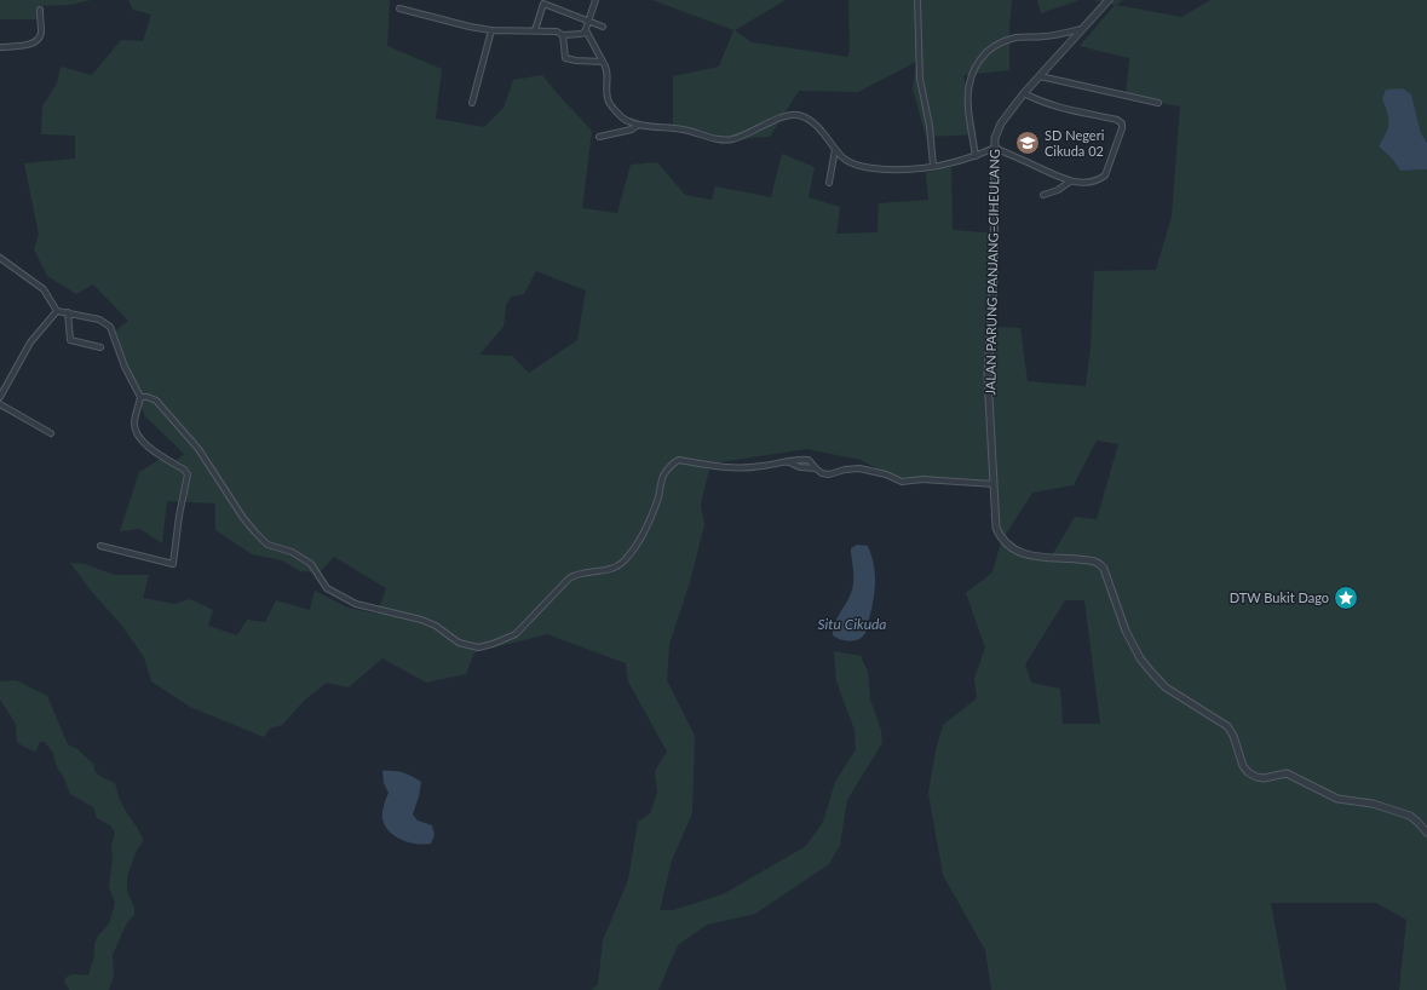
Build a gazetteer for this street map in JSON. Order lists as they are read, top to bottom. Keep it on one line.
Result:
{"streets":{"street":["JALAN PARUNG PANJANG–CIHEULANG"]},"water":["Situ Cikuda"],"places":{"school or university":["SD Negeri Cikuda 02"],"place":["DTW Bukit Dago"]}}
